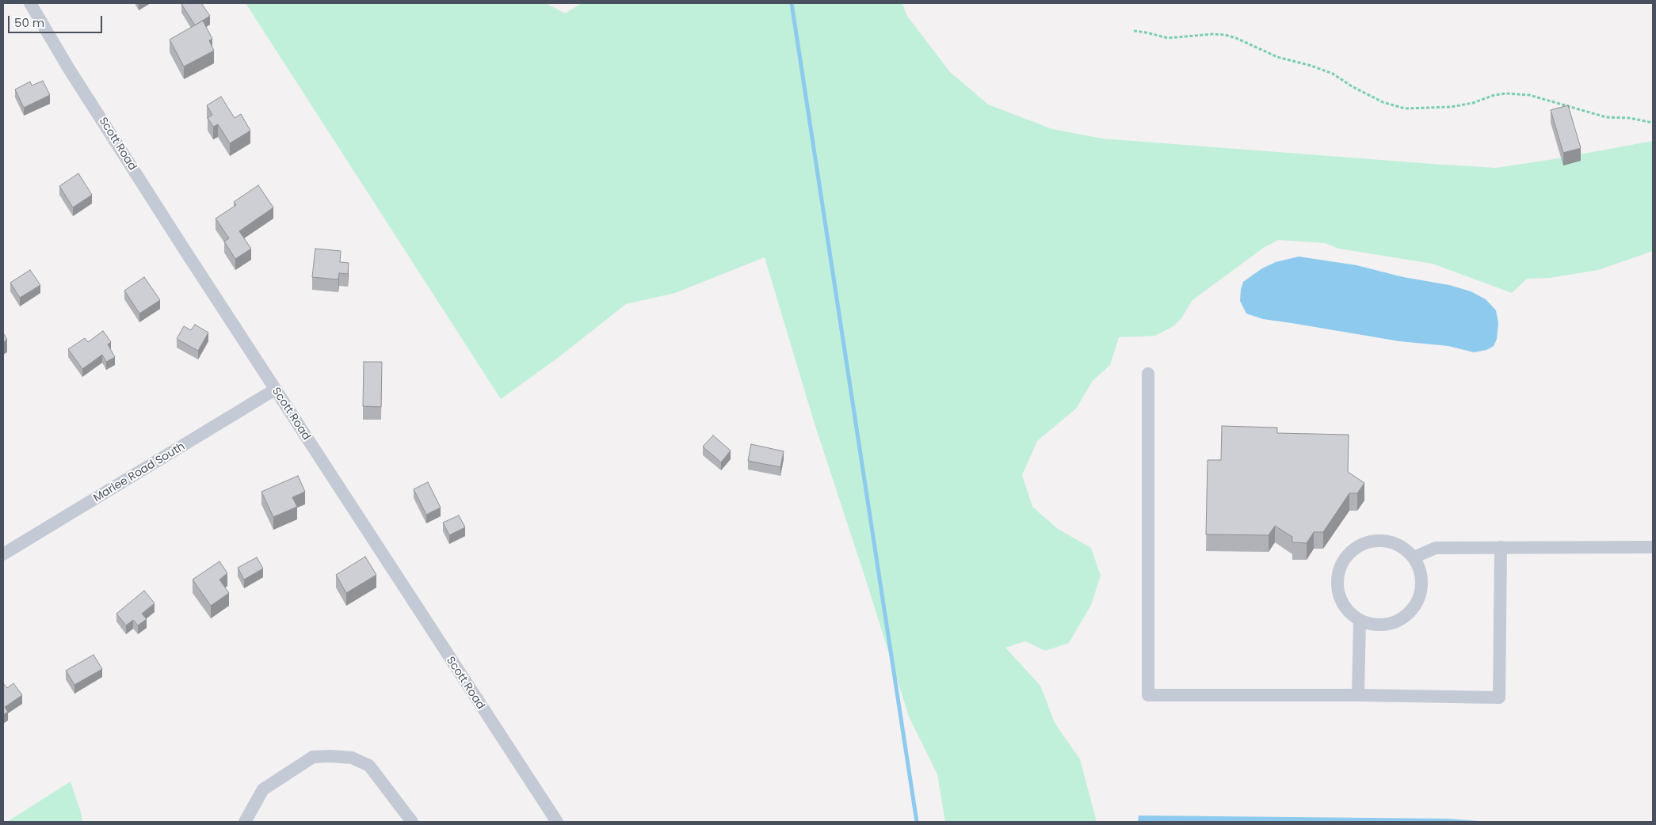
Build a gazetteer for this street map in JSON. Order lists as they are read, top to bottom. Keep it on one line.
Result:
{"streets":{"street":["Scott Road","Marlee Road South"]},"crossings":[["Scott Road","Marlee Road South"]],"scale_bar":"50 m"}
